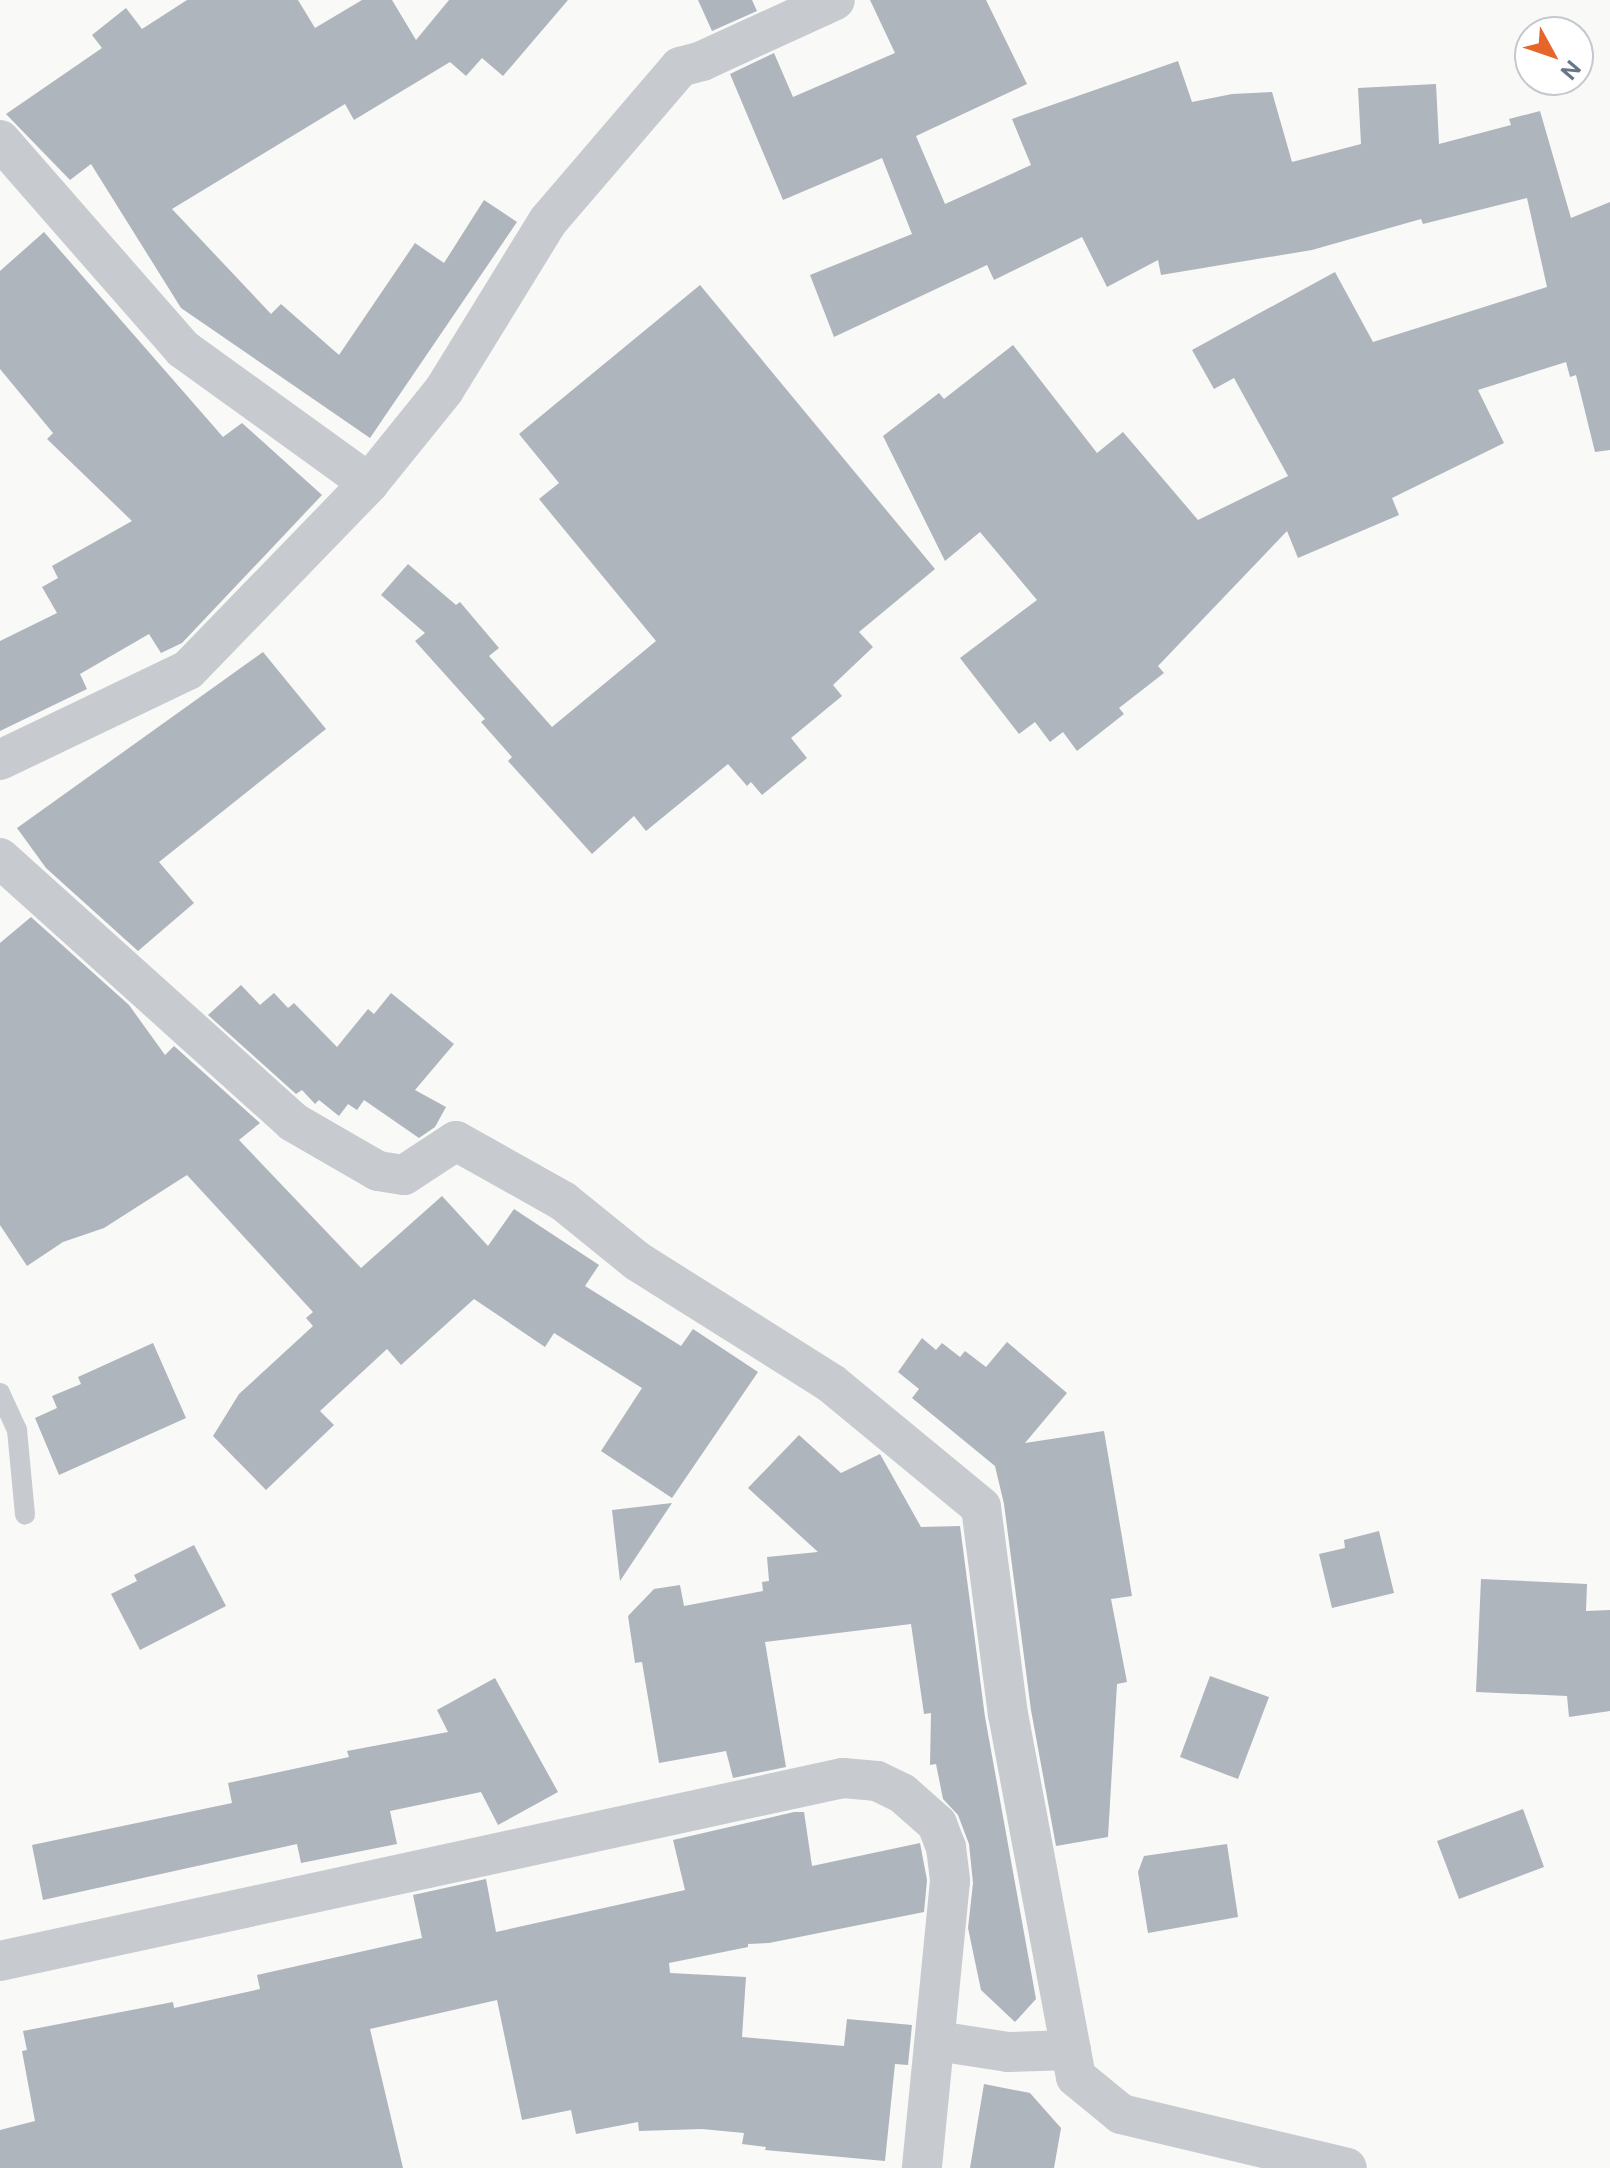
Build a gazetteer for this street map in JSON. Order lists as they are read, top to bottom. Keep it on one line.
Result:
{"north":"bottom right"}
